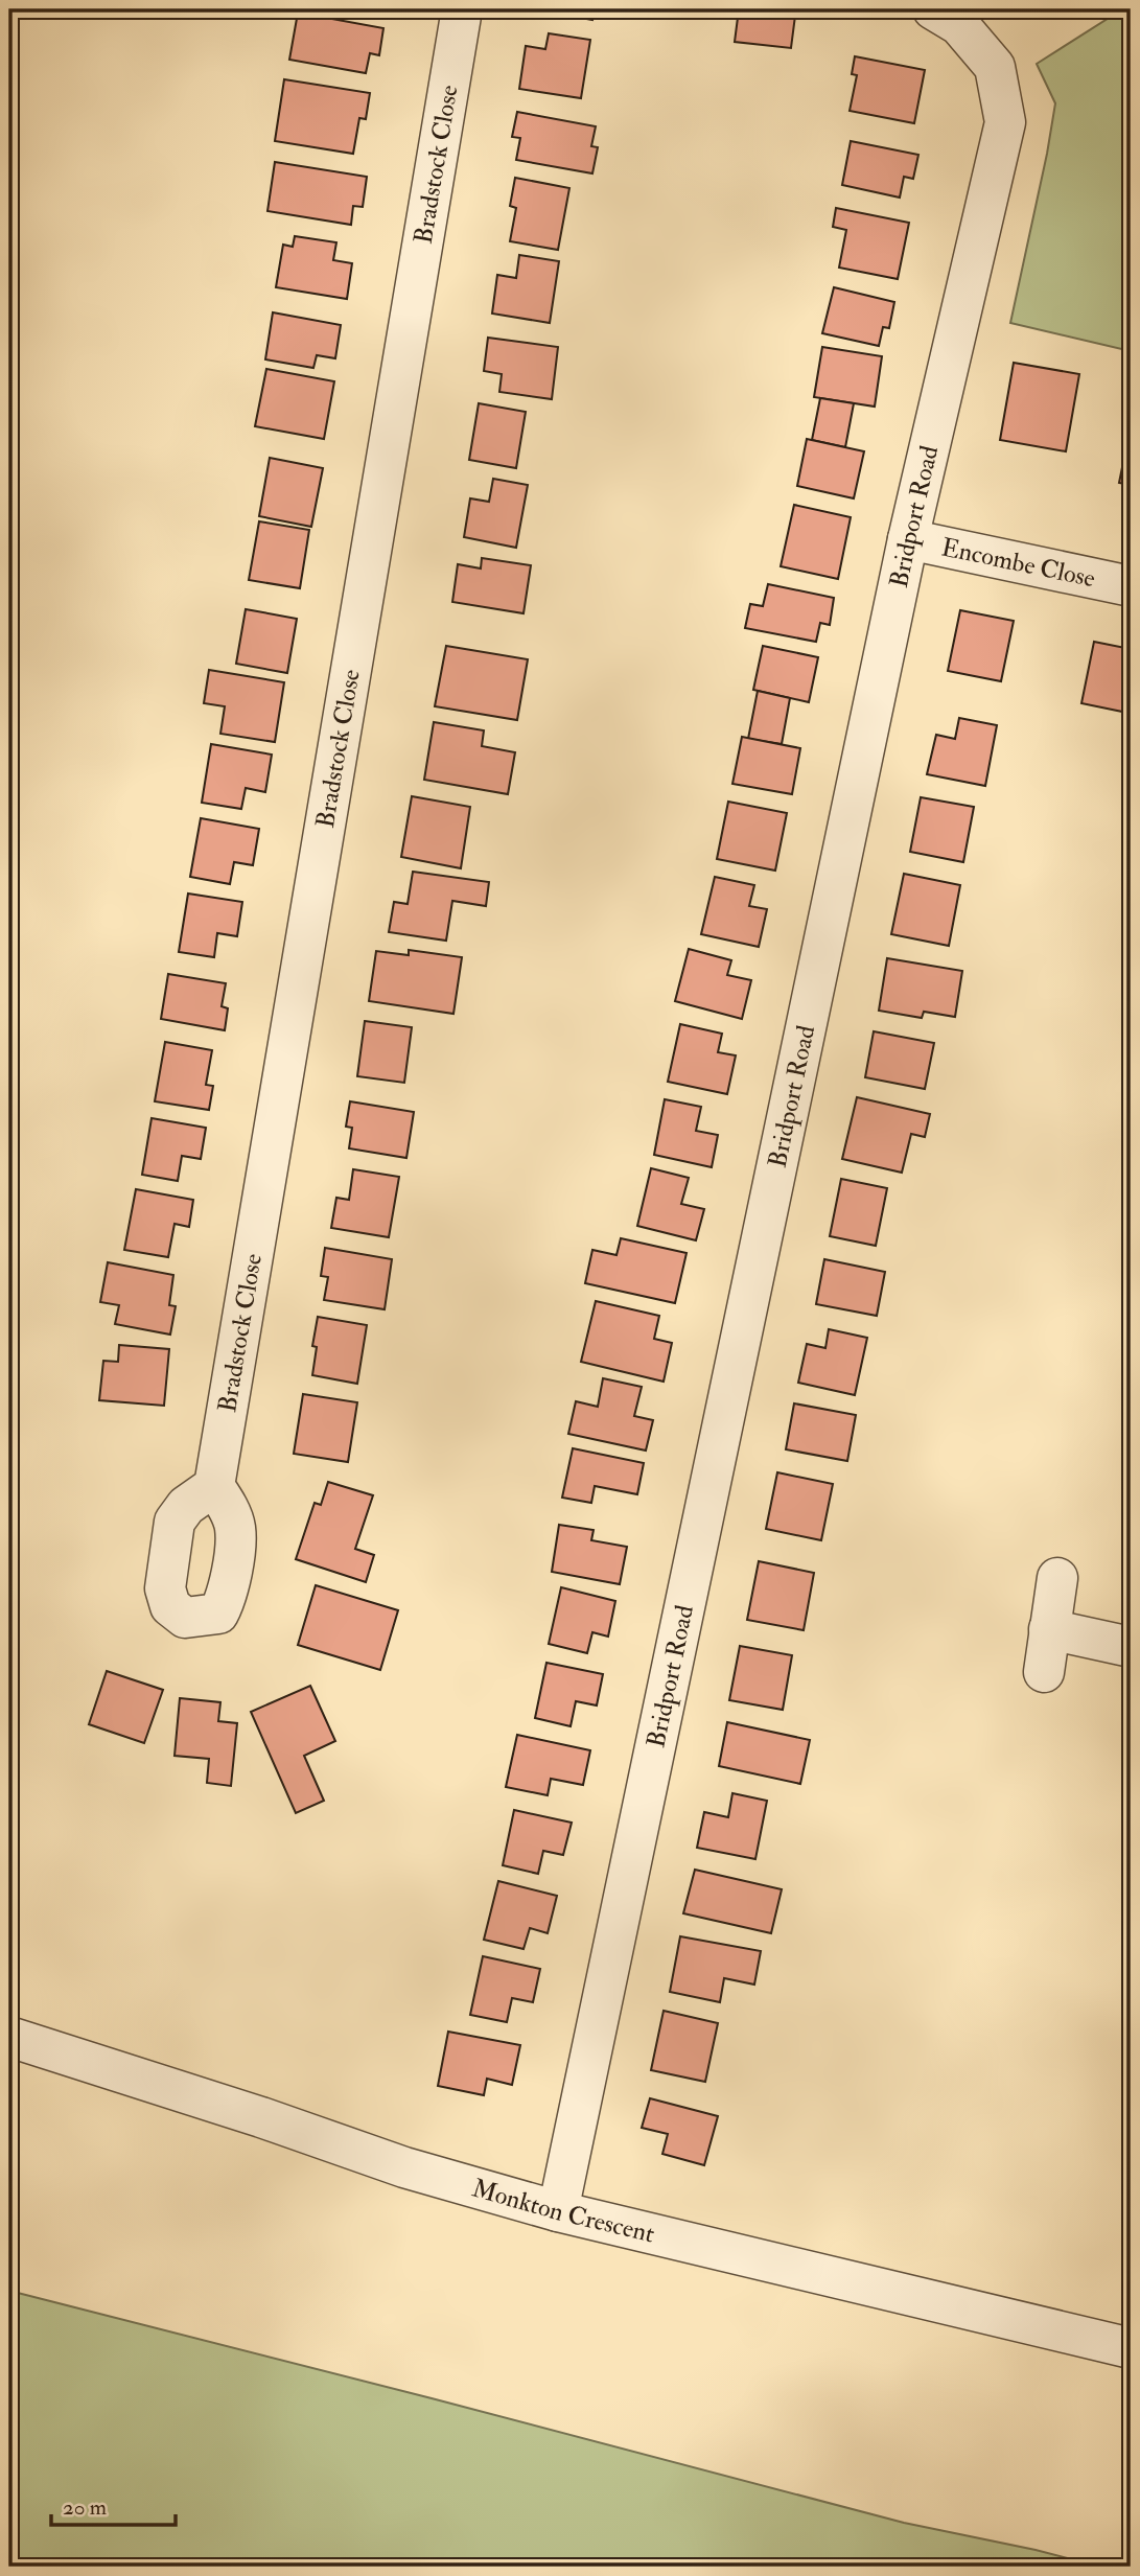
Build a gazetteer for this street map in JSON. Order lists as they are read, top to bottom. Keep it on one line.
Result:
{"streets":{"street":["Bradstock Close","Bridport Road","Encombe Close","Monkton Crescent"]},"crossings":[["Bridport Road","Encombe Close"],["Bridport Road","Monkton Crescent"]],"scale_bar":"20 m"}
